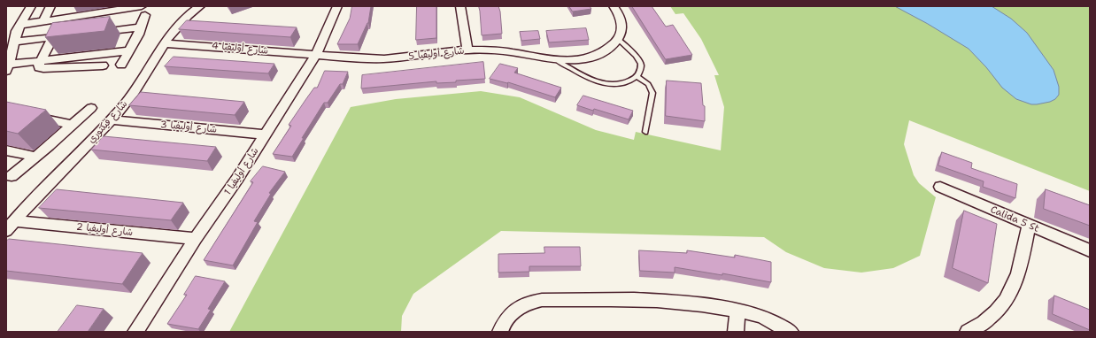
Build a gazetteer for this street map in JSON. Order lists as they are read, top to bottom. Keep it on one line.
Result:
{"streets":{"street":["شارع أوليفيا 4","شارع أوليفيا 5","شارع فيكتوري","شارع أوليفيا 3","شارع أوليفيا 1","Calida 5 St","شارع أوليفيا 2"]},"crossings":[["شارع أوليفيا 4","شارع أوليفيا 5"],["شارع أوليفيا 4","شارع فيكتوري"],["شارع أوليفيا 4","شارع أوليفيا 1"],["شارع أوليفيا 5","شارع أوليفيا 1"],["شارع فيكتوري","شارع أوليفيا 3"],["شارع فيكتوري","شارع أوليفيا 2"],["شارع أوليفيا 3","شارع أوليفيا 1"],["شارع أوليفيا 1","شارع أوليفيا 2"]]}
